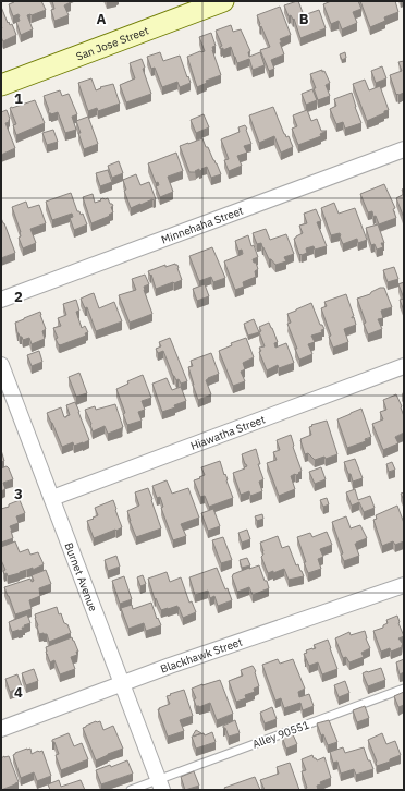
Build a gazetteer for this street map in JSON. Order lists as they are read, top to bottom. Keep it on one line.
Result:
{"streets":{"street":["San Jose Street","Minnehaha Street","Hiawatha Street","Burnet Avenue","Blackhawk Street"],"lane":["Alley 90551"]},"crossings":[["Hiawatha Street","Burnet Avenue"],["Burnet Avenue","Blackhawk Street"],["Burnet Avenue","Alley 90551"]],"grid":{"columns":["A","B"],"rows":["1","2","3","4"]}}
